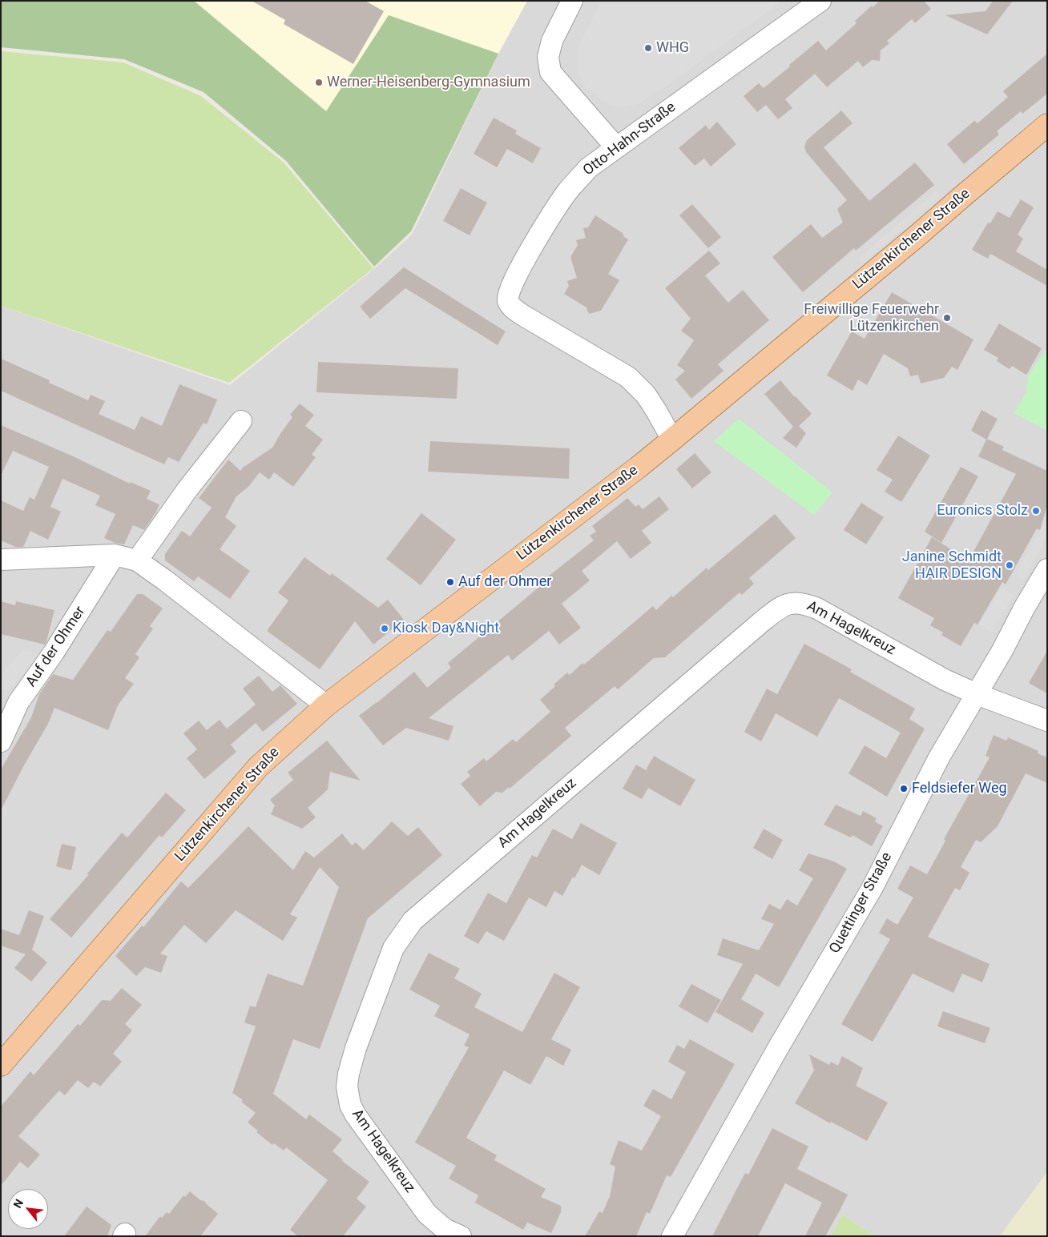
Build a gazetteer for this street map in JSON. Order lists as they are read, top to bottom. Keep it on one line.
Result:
{"streets":{"main road":["Lützenkirchener Straße"],"street":["Otto-Hahn-Straße","Am Hagelkreuz","Auf der Ohmer","Quettinger Straße"]},"crossings":[["Otto-Hahn-Straße","Lützenkirchener Straße"],["Am Hagelkreuz","Quettinger Straße"]],"places":["WHG","Werner-Heisenberg-Gymnasium","Freiwillige Feuerwehr Lützenkirchen","Euronics Stolz","Janine Schmidt HAIR DESIGN","Auf der Ohmer","Kiosk Day&Night","Feldsiefer Weg"],"north":"top left"}
